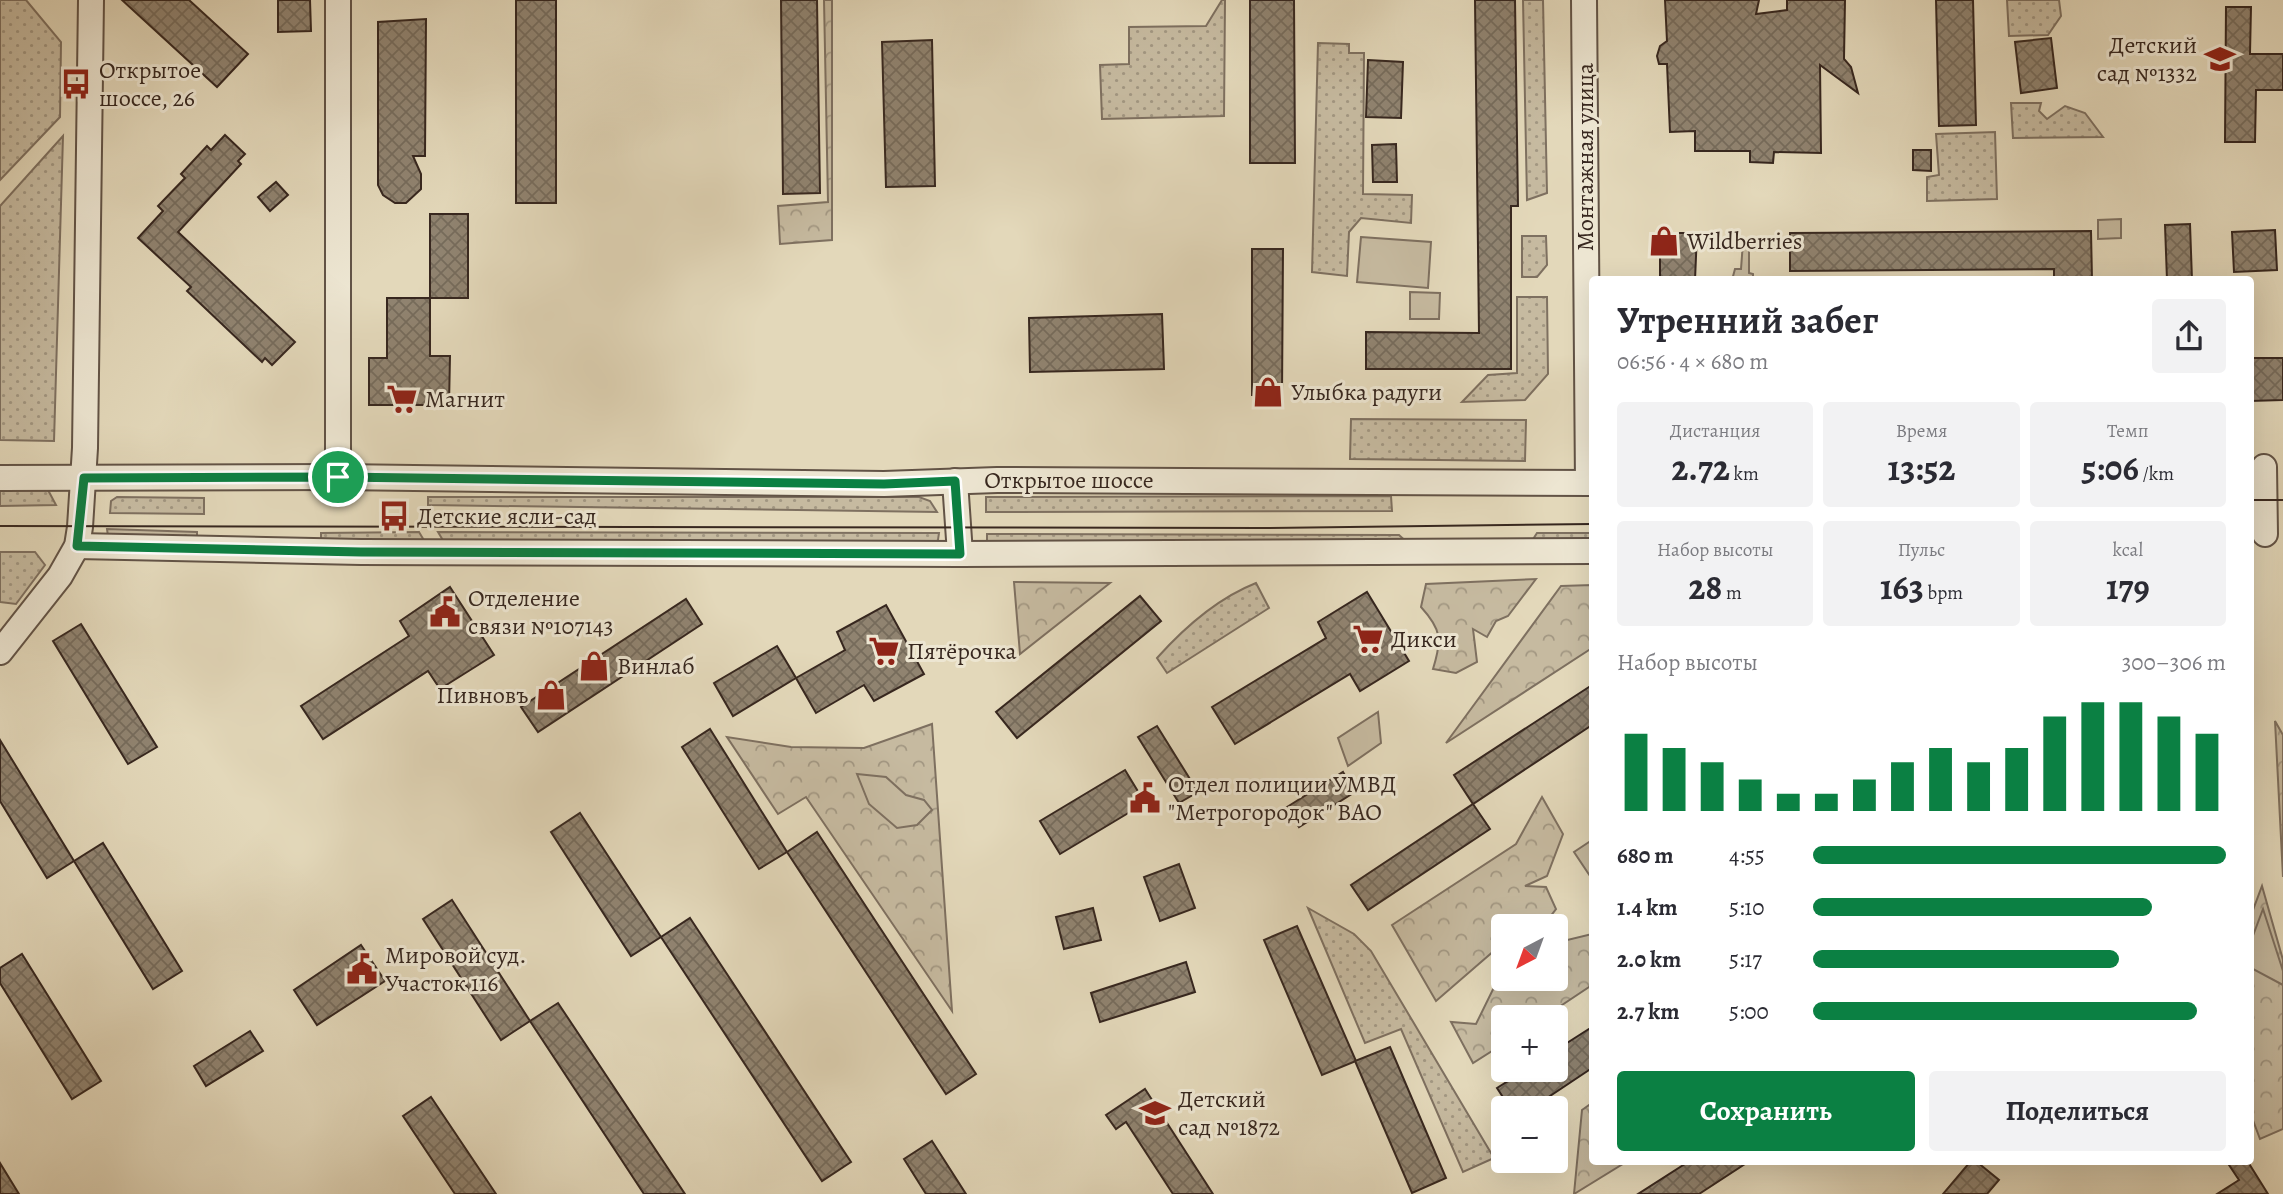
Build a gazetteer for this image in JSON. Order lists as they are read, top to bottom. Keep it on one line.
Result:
{"streets":{"street":["Монтажная улица","Открытое шоссе"]},"places":{"school or university":["Детский сад №1332","Детский сад №1872"],"bus stop":["Открытое шоссе, 26","Детские ясли-сад"],"shop":["Wildberries","Улыбка радуги","Винлаб","Пивновъ"],"supermarket":["Магнит","Дикси","Пятёрочка"],"public building":["Отделение связи №107143","Отдел полиции УМВД \"Метрогородок\" ВАО","Мировой суд. Участок 116"]},"north":"bottom left","page":{"heading":["Утренний забег","06:56 · 4 × 680 m"],"stats":[["Дистанция","2.72 km"],["Время","13:52"],["Темп","5:06 /km"],["Набор высоты","28 m"],["Пульс","163 bpm"],["kcal","179"]],"chart":["Набор высоты","300–306 m"],"list":[{"name":"680 m","note":"4:55"},{"name":"1.4 km","note":"5:10"},{"name":"2.0 km","note":"5:17"},{"name":"2.7 km","note":"5:00"}],"map_buttons":["+","−"],"buttons":["Сохранить","Поделиться"]}}
